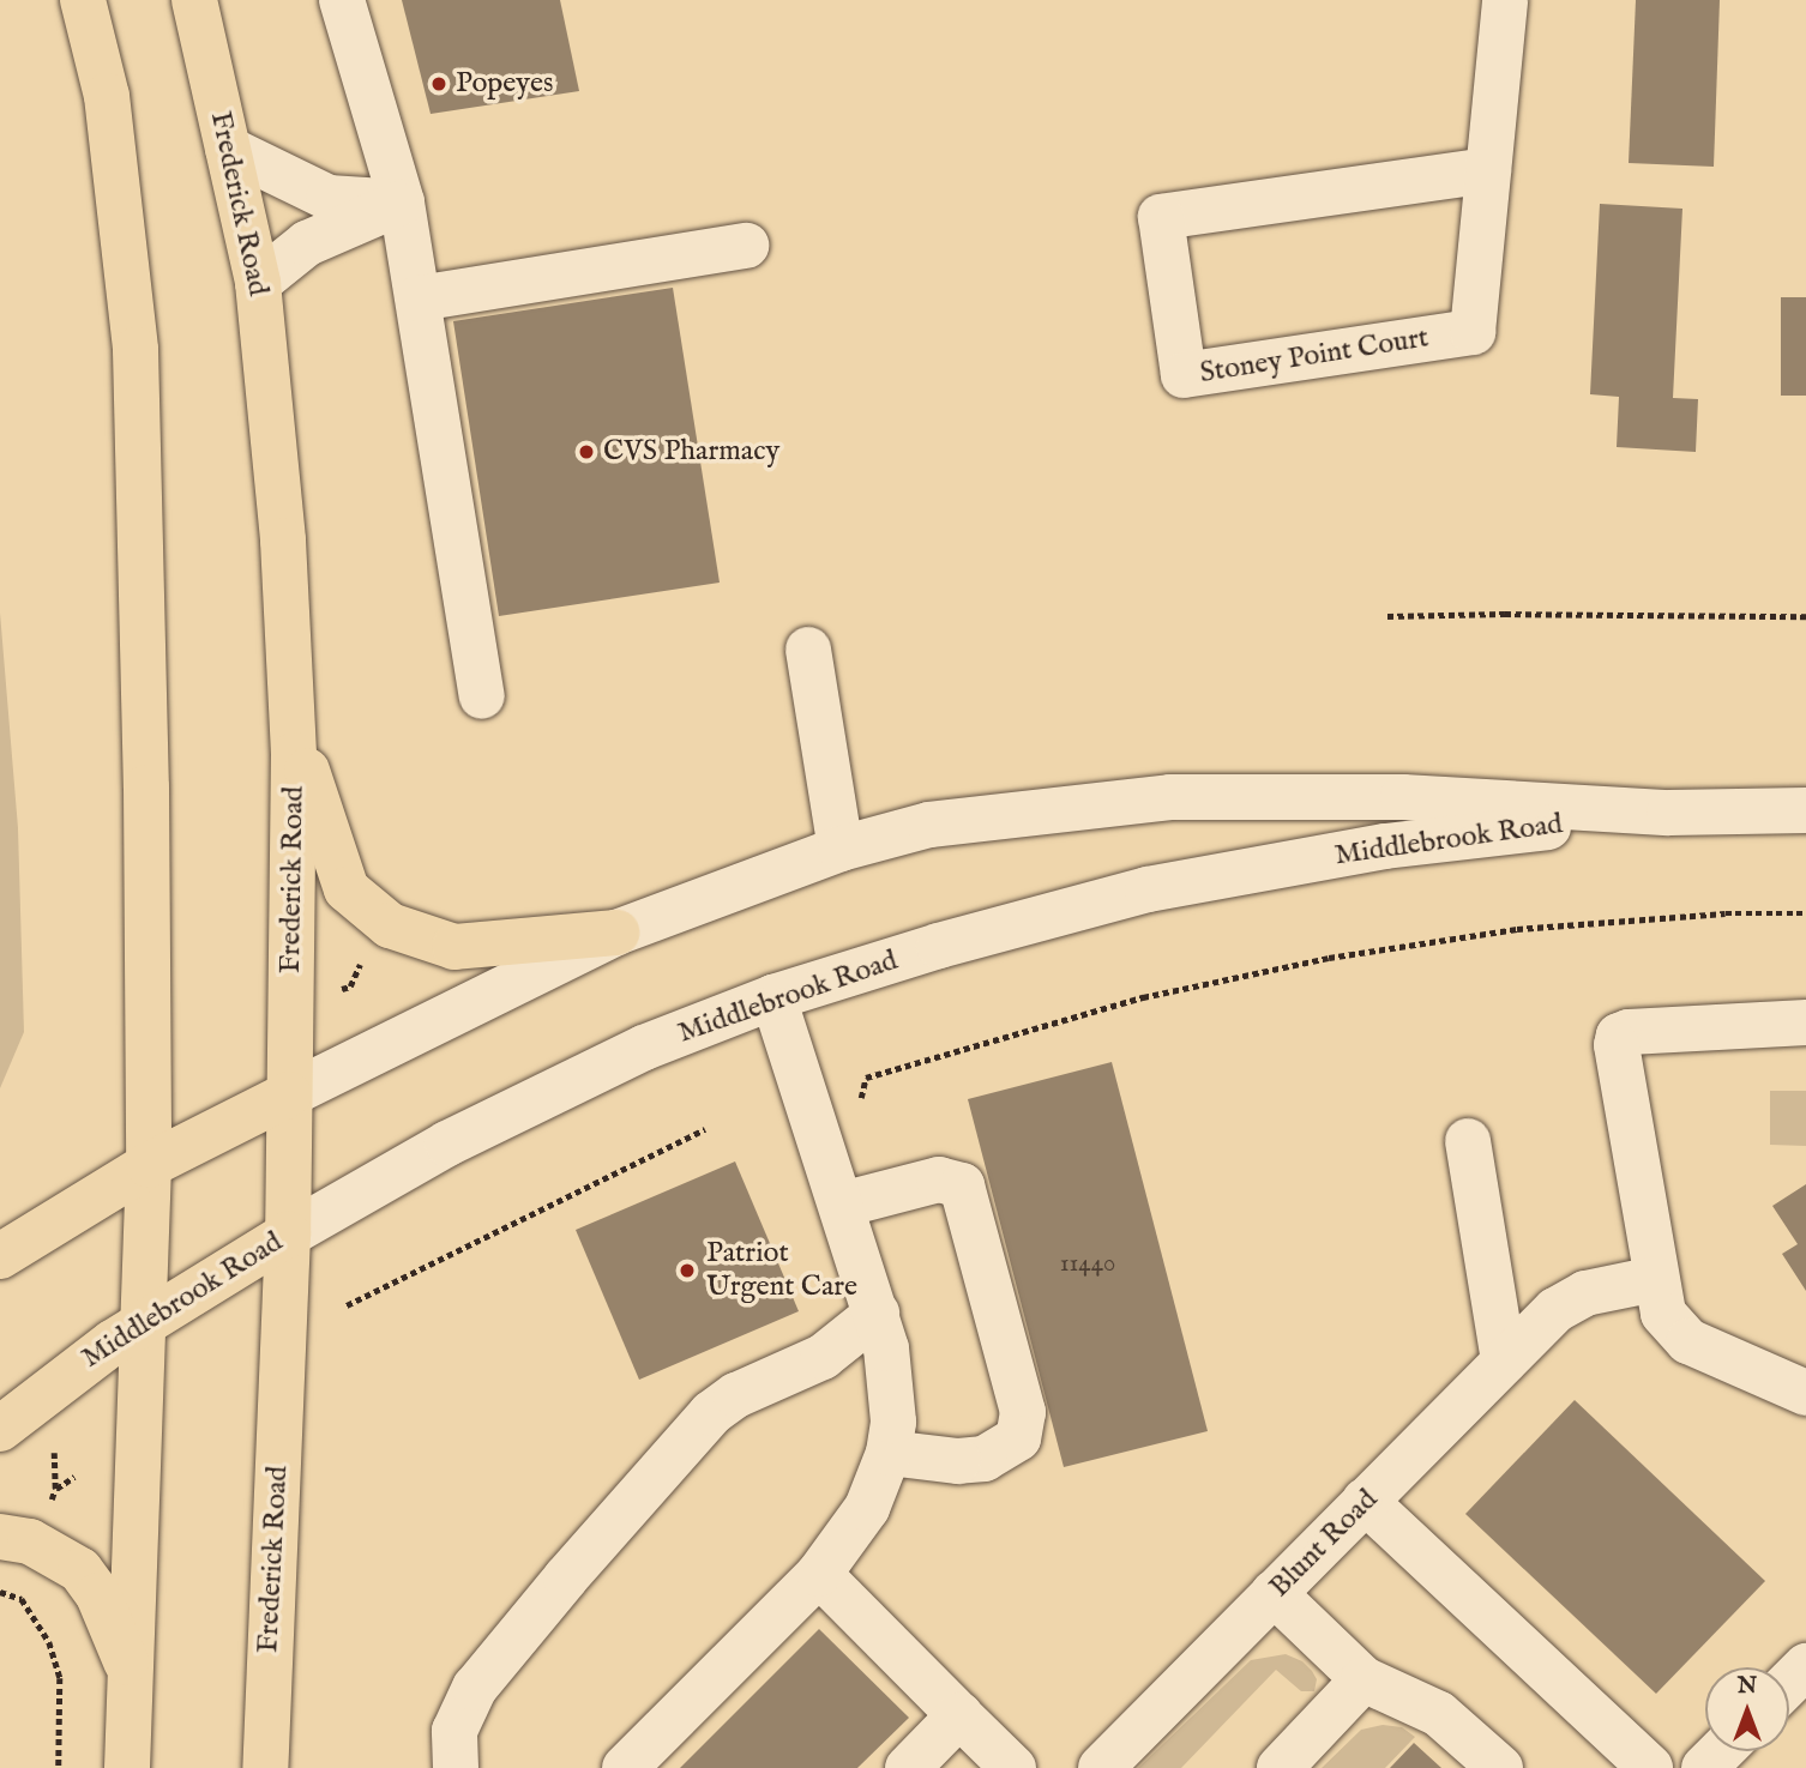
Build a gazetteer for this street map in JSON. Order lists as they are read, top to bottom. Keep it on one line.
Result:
{"streets":{"main road":["Frederick Road","Middlebrook Road"],"street":["Stoney Point Court","Blunt Road"]},"crossings":[["Frederick Road","Middlebrook Road"]],"places":["Popeyes","CVS Pharmacy","Patriot Urgent Care"],"house_numbers":["11440"],"north":"top"}
